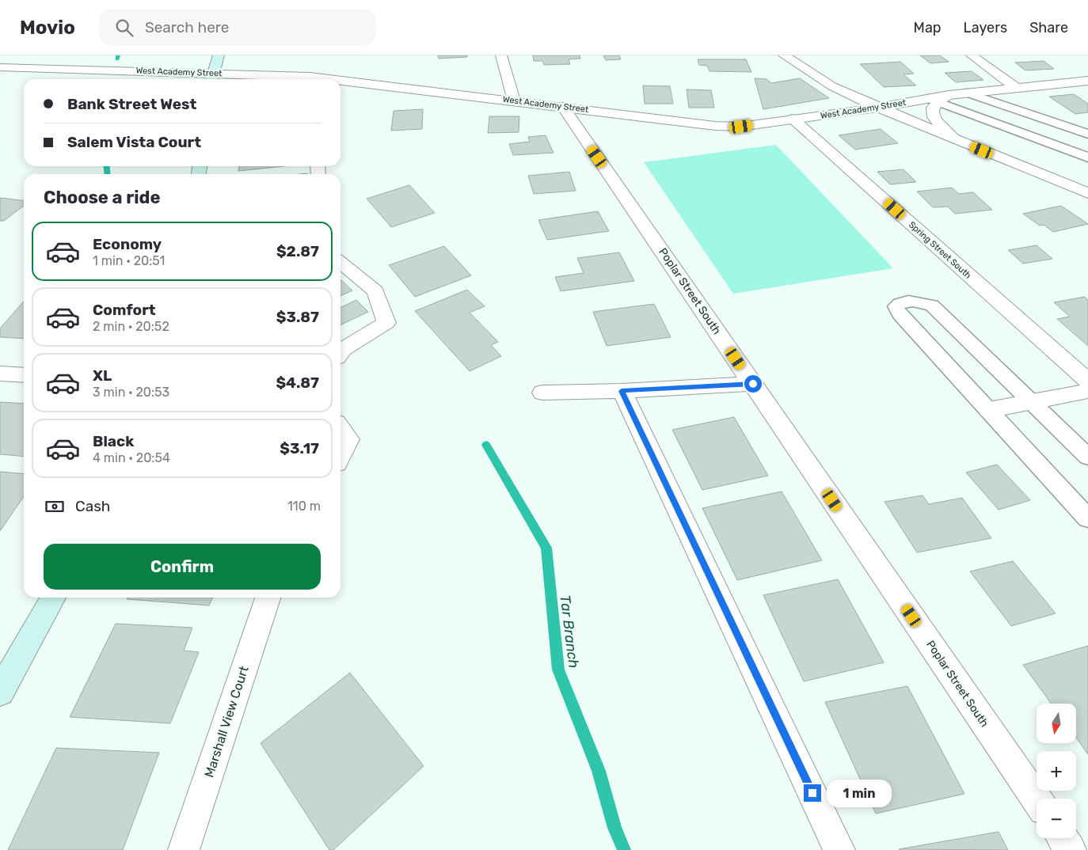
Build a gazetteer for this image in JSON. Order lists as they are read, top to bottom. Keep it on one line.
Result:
{"streets":{"street":["West Academy Street","Spring Street South","Poplar Street South","Marshall View Court"]},"crossings":[["West Academy Street","Spring Street South"],["West Academy Street","Poplar Street South"]],"water":["Tar Branch"],"north":"bottom","page":{"header":"Movio","search":"Search here","nav":["Map","Layers","Share"],"banner":["Bank Street West","Salem Vista Court"],"heading":"Choose a ride","list":[{"name":"Economy","note":"1 min · 20:51","value":"$2.87"},{"name":"Comfort","note":"2 min · 20:52","value":"$3.87"},{"name":"XL","note":"3 min · 20:53","value":"$4.87"},{"name":"Black","note":"4 min · 20:54","value":"$3.17"}],"pay":["Cash","110 m"],"buttons":"Confirm","map_buttons":["+","−"],"bubble":"1 min"}}
